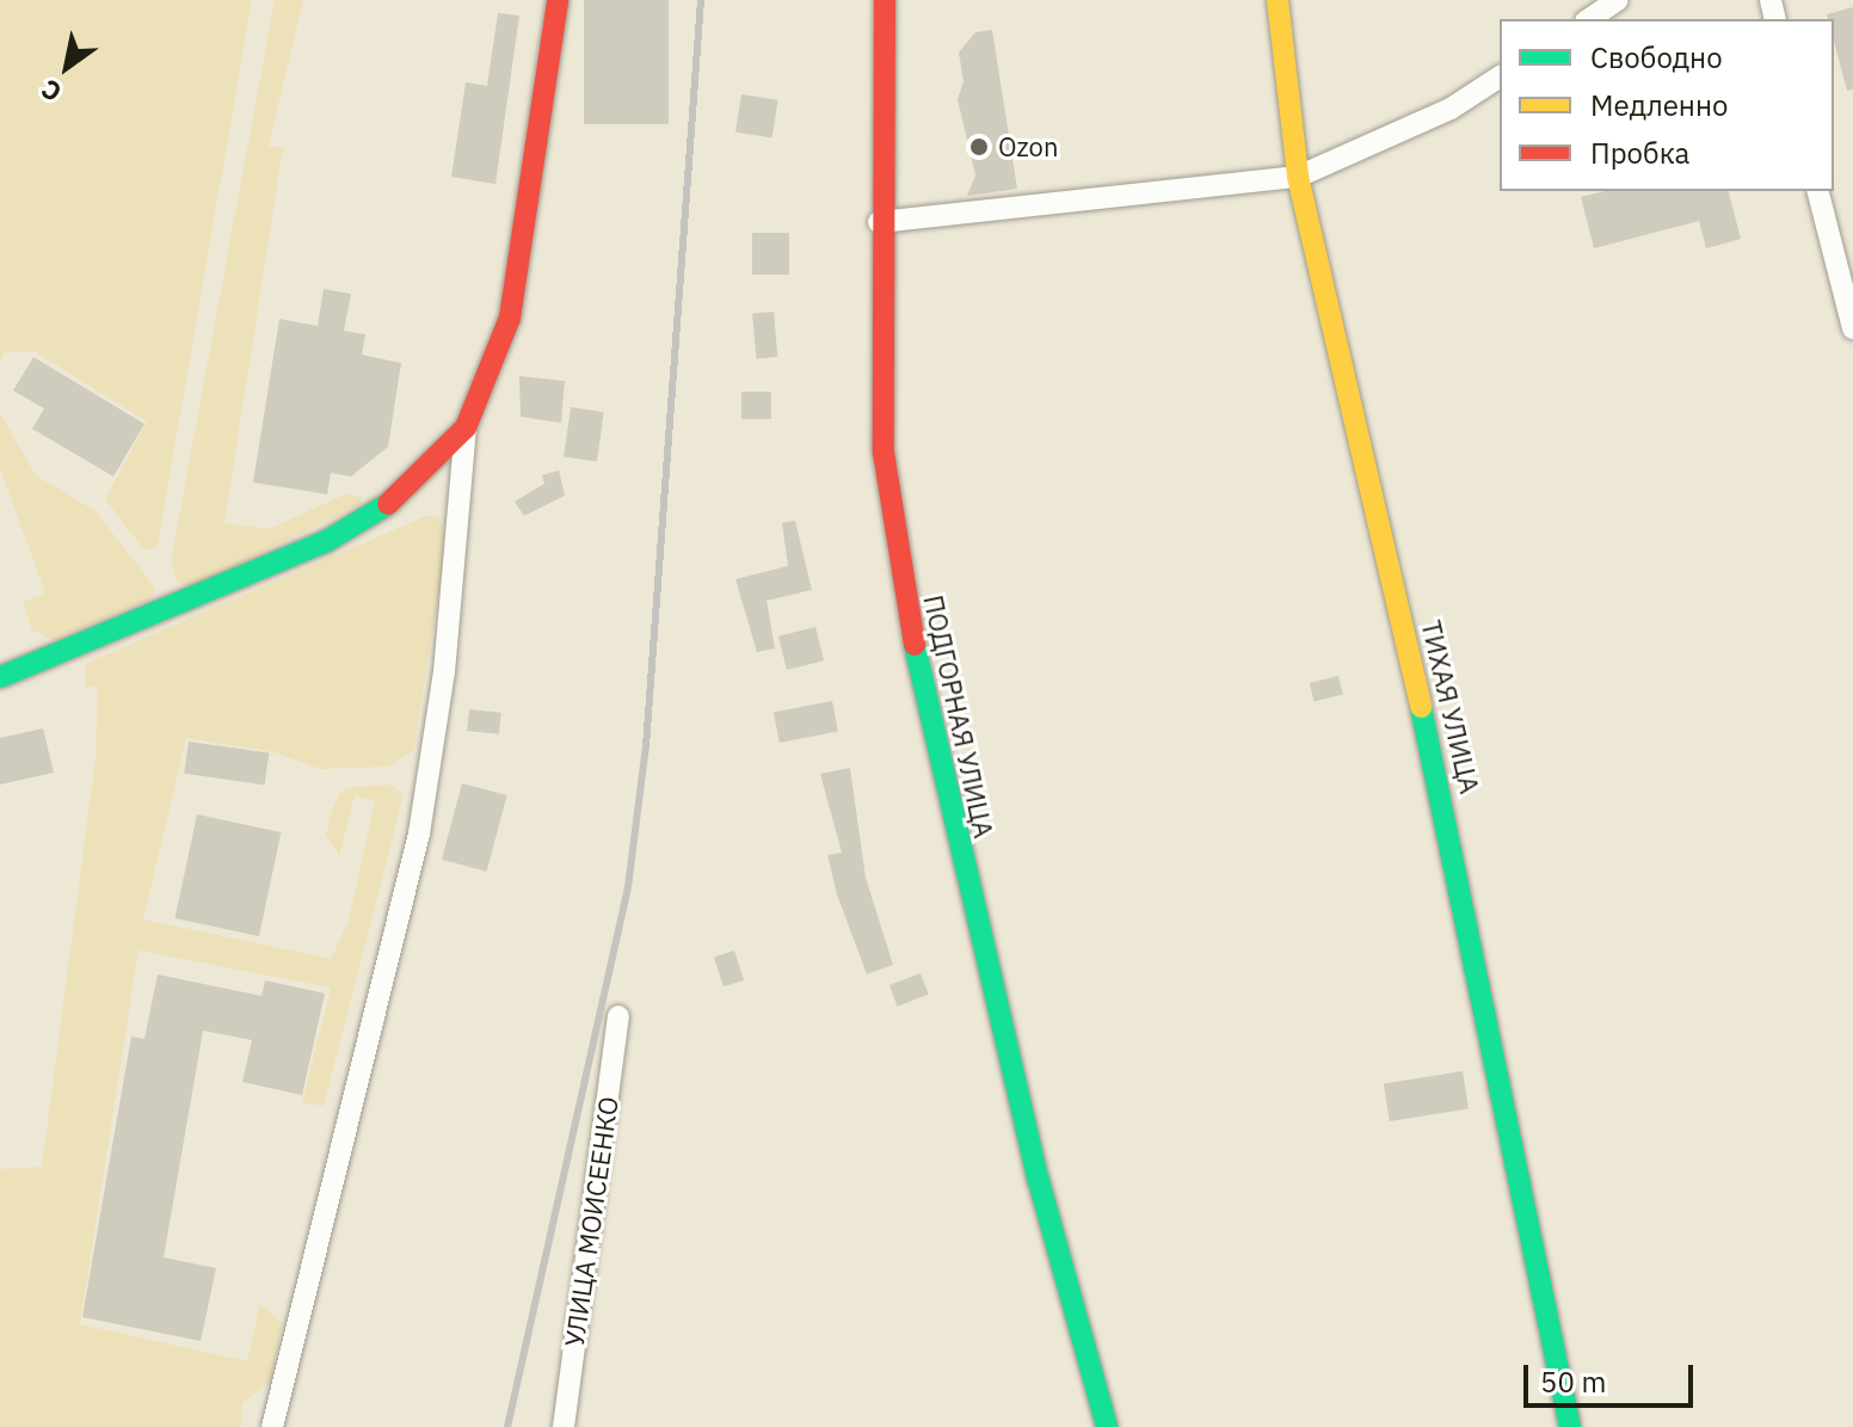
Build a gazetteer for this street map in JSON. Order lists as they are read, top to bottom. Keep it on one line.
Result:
{"streets":{"street":["ТИХАЯ УЛИЦА","ПОДГОРНАЯ УЛИЦА","УЛИЦА МОИСЕЕНКО"]},"places":["Ozon"],"legend":["Свободно","Медленно","Пробка"],"scale_bar":"50 m","north":"bottom left"}
